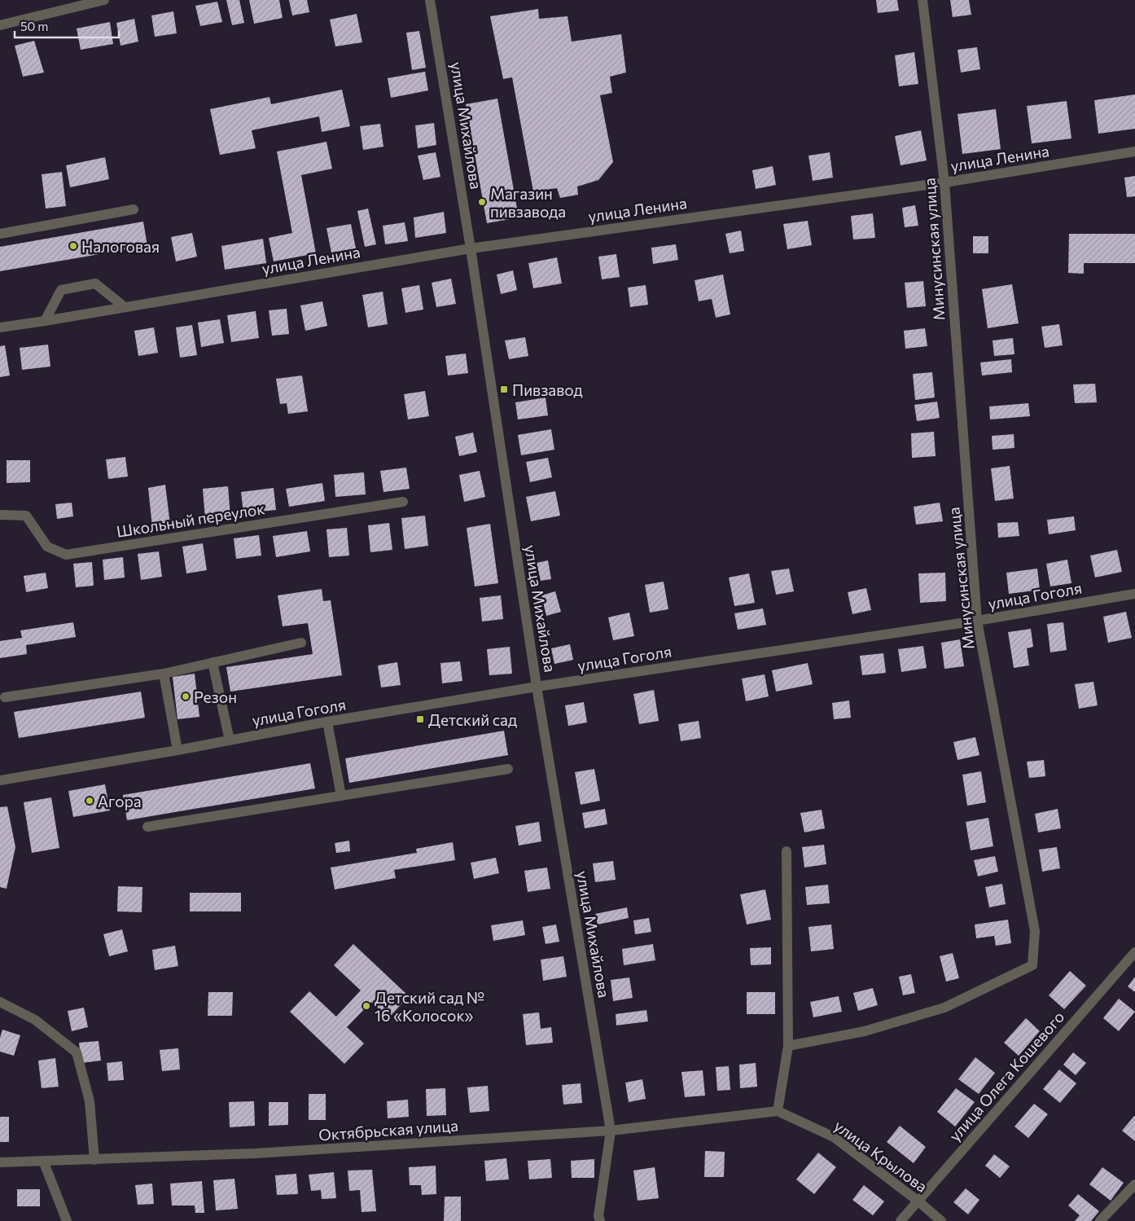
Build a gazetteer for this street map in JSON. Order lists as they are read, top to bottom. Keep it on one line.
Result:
{"streets":{"street":["улица Михайлова","улица Ленина","Минусинская улица","Школьный переулок","улица Гоголя","улица Олега Кошевого","Октябрьская улица","улица Крылова"]},"crossings":[["улица Михайлова","улица Ленина"],["улица Михайлова","улица Гоголя"],["улица Михайлова","Октябрьская улица"],["улица Ленина","Минусинская улица"],["Минусинская улица","улица Гоголя"],["улица Олега Кошевого","улица Крылова"],["Октябрьская улица","улица Крылова"]],"places":{"other":["Магазин пивзавода","Налоговая","Резон","Агора","Детский сад № 16 «Колосок»"],"transit":["Пивзавод","Детский сад"]},"scale_bar":"50 m"}
